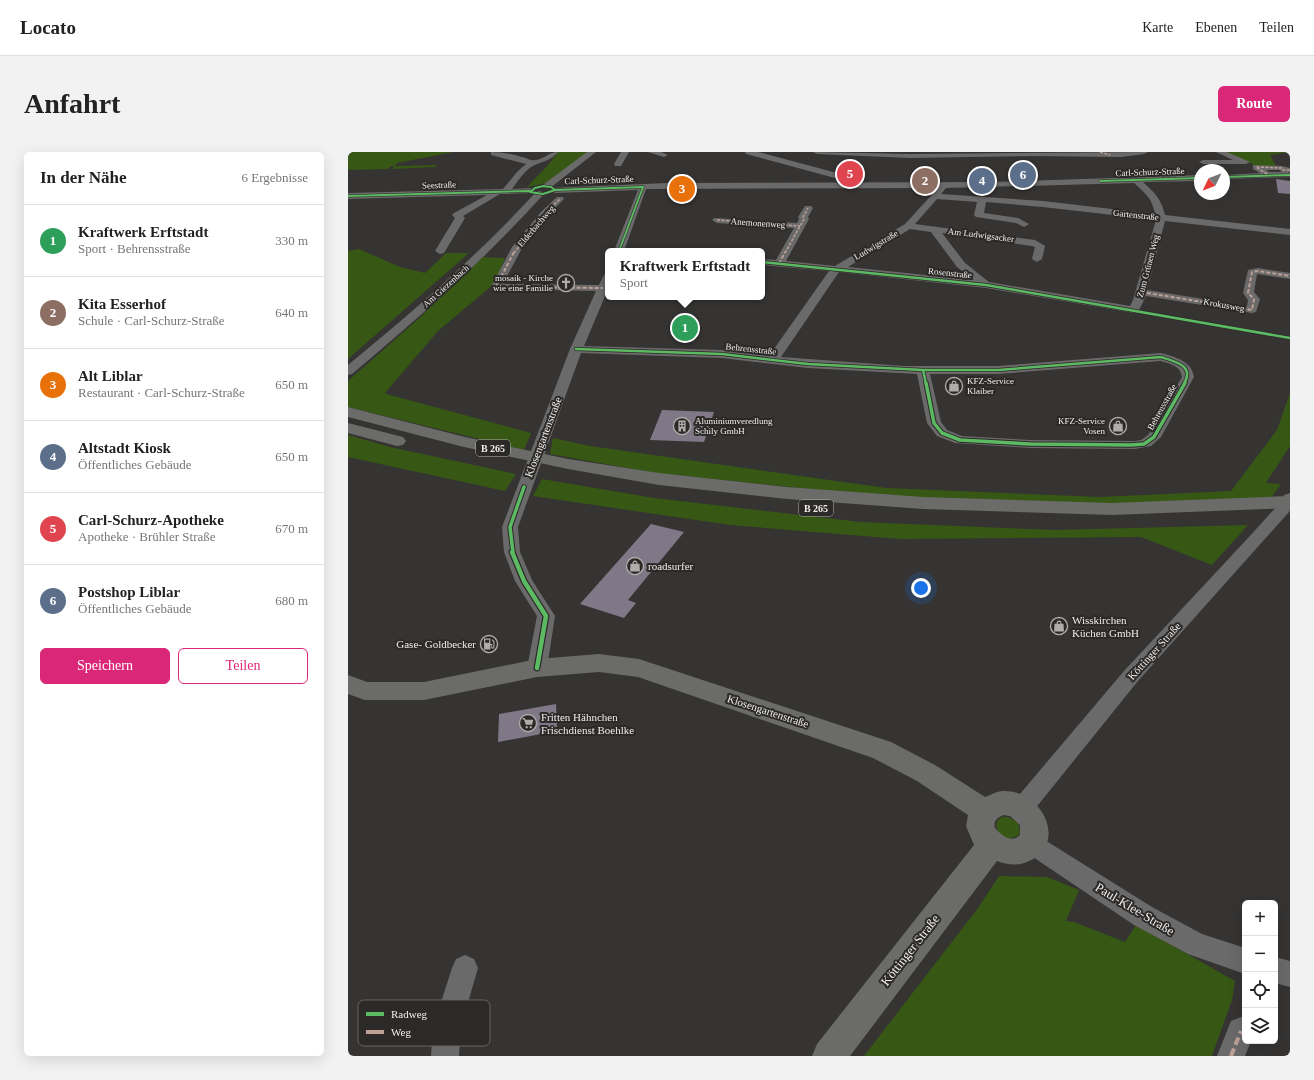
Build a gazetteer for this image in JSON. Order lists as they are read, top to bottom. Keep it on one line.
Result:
{"streets":{"main road":["Klosengartenstraße","B 265","Köttinger Straße"],"street":["Carl-Schurz-Straße","Seestraße","Gartenstraße","Anemonenweg","Elderbachweg","Am Ludwigsacker","Ludwigstraße","Zum Grünen Weg","Rosenstraße","Am Giezenbach","Krokusweg","Behrensstraße","Paul-Klee-Straße"]},"crossings":[["Carl-Schurz-Straße","Seestraße"],["Carl-Schurz-Straße","Elderbachweg"],["Carl-Schurz-Straße","Ludwigstraße"],["Carl-Schurz-Straße","Am Giezenbach"],["Seestraße","Elderbachweg"],["Seestraße","Am Giezenbach"],["Gartenstraße","Ludwigstraße"],["Gartenstraße","Zum Grünen Weg"],["Anemonenweg","Rosenstraße"],["Elderbachweg","Am Giezenbach"],["Elderbachweg","Klosengartenstraße"],["Am Ludwigsacker","Ludwigstraße"],["Ludwigstraße","Rosenstraße"],["Ludwigstraße","Behrensstraße"],["Zum Grünen Weg","Rosenstraße"],["Zum Grünen Weg","Krokusweg"],["Behrensstraße","Klosengartenstraße"],["Klosengartenstraße","Köttinger Straße"],["Klosengartenstraße","Paul-Klee-Straße"],["Köttinger Straße","Paul-Klee-Straße"]],"places":{"church":["mosaik - Kirche wie eine Familie"],"shop":["KFZ-Service Klaiber","KFZ-Service Vosen","roadsurfer","Wisskirchen Küchen GmbH"],"building":["Aluminiumveredlung Schily GmbH"],"fuel station":["Gase- Goldbecker"],"supermarket":["Fritten Hähnchen Frischdienst Boehlke"]},"legend":["Radweg","Weg"],"north":"bottom left","page":{"header":"Locato","nav":["Karte","Ebenen","Teilen"],"buttons":["Route",["Speichern","Teilen"]],"title":"Anfahrt","heading":["In der Nähe","6 Ergebnisse"],"pins":["5","6","2","4","3","1"],"list":[{"mark":"1","name":"Kraftwerk Erftstadt","note":"Sport · Behrensstraße","value":"330 m"},{"mark":"2","name":"Kita Esserhof","note":"Schule · Carl-Schurz-Straße","value":"640 m"},{"mark":"3","name":"Alt Liblar","note":"Restaurant · Carl-Schurz-Straße","value":"650 m"},{"mark":"4","name":"Altstadt Kiosk","note":"Öffentliches Gebäude","value":"650 m"},{"mark":"5","name":"Carl-Schurz-Apotheke","note":"Apotheke · Brühler Straße","value":"670 m"},{"mark":"6","name":"Postshop Liblar","note":"Öffentliches Gebäude","value":"680 m"}],"popup":["Kraftwerk Erftstadt","Sport"],"map_buttons":["+","−"]}}
